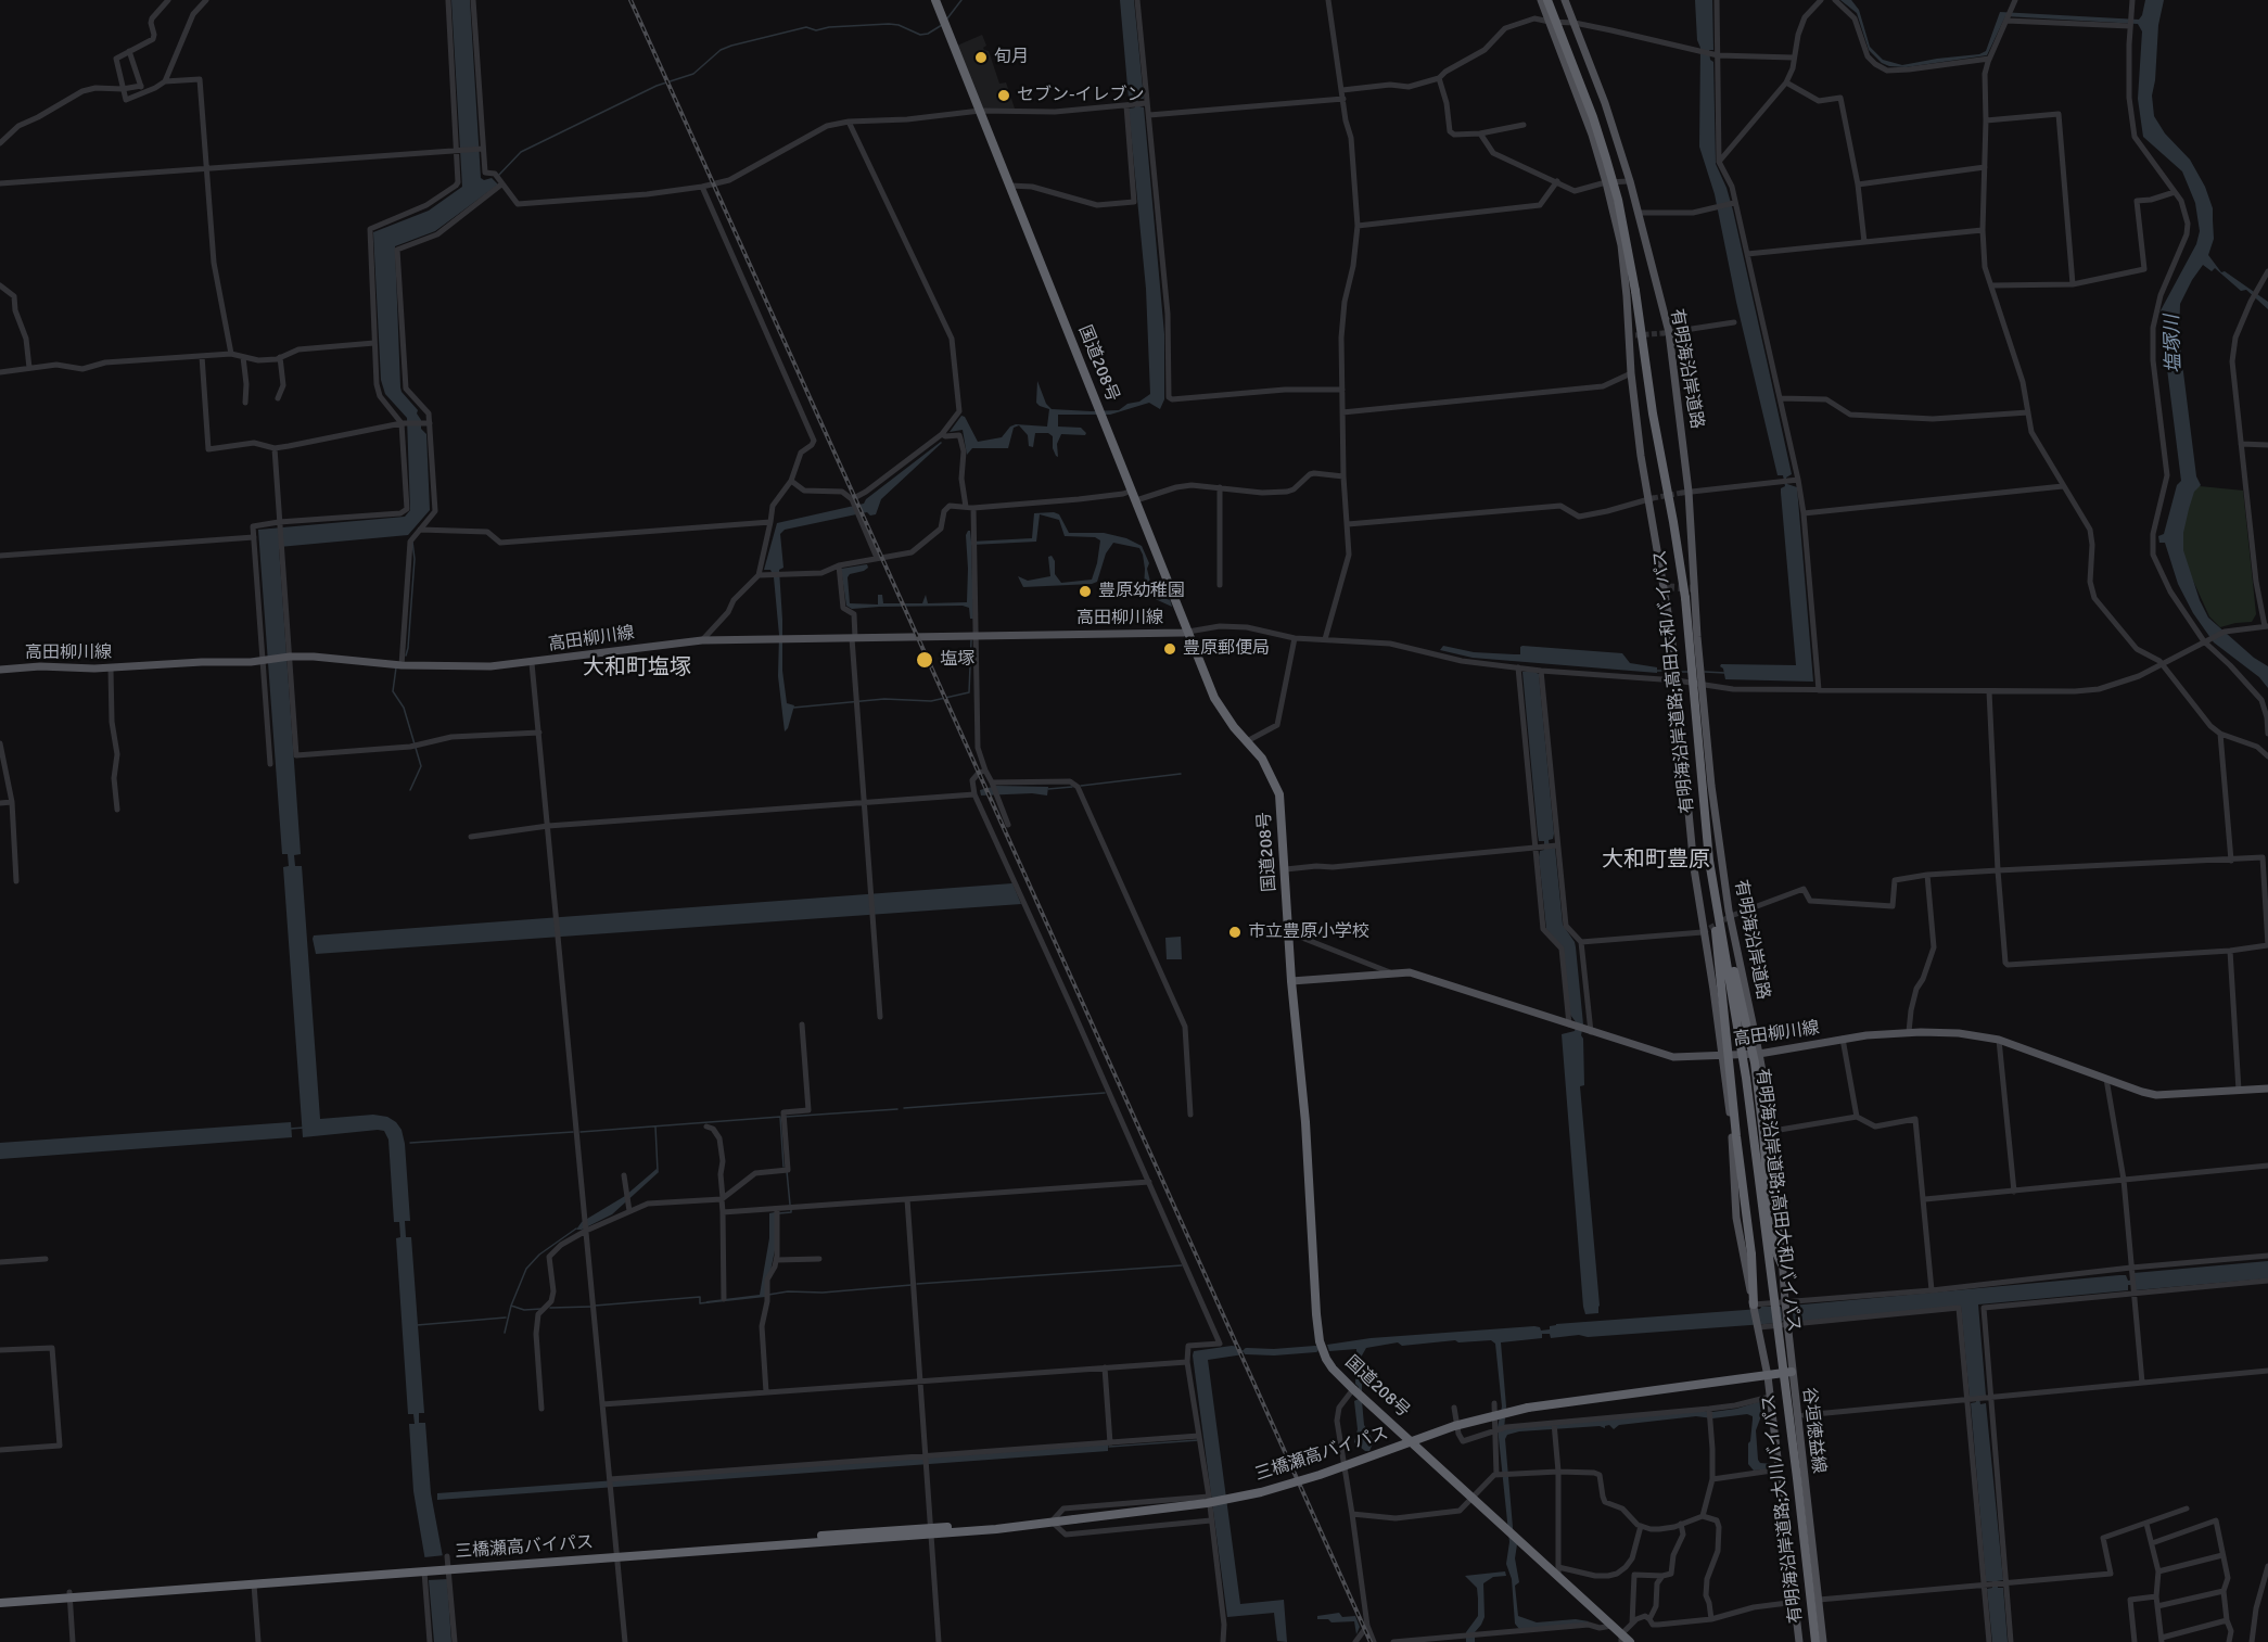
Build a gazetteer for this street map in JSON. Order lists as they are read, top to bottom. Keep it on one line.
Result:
{"streets":{"highway":["国道208号","有明海沿岸道路;高田大和バイパス","三橋瀬高バイパス","有明海沿岸道路;大川バイパス"],"main road":["有明海沿岸道路","高田柳川線","谷垣徳益線"]},"crossings":[["国道208号","高田柳川線"],["有明海沿岸道路","高田柳川線"],["有明海沿岸道路","谷垣徳益線"],["有明海沿岸道路;高田大和バイパス","谷垣徳益線"],["有明海沿岸道路;高田大和バイパス","三橋瀬高バイパス"],["有明海沿岸道路;高田大和バイパス","有明海沿岸道路;大川バイパス"],["谷垣徳益線","三橋瀬高バイパス"],["谷垣徳益線","有明海沿岸道路;大川バイパス"],["三橋瀬高バイパス","有明海沿岸道路;大川バイパス"]],"districts":["大和町塩塚","大和町豊原"],"water":["塩塚川"],"places":["旬月","セブン-イレブン","豊原幼稚園","豊原郵便局","塩塚","市立豊原小学校"]}
